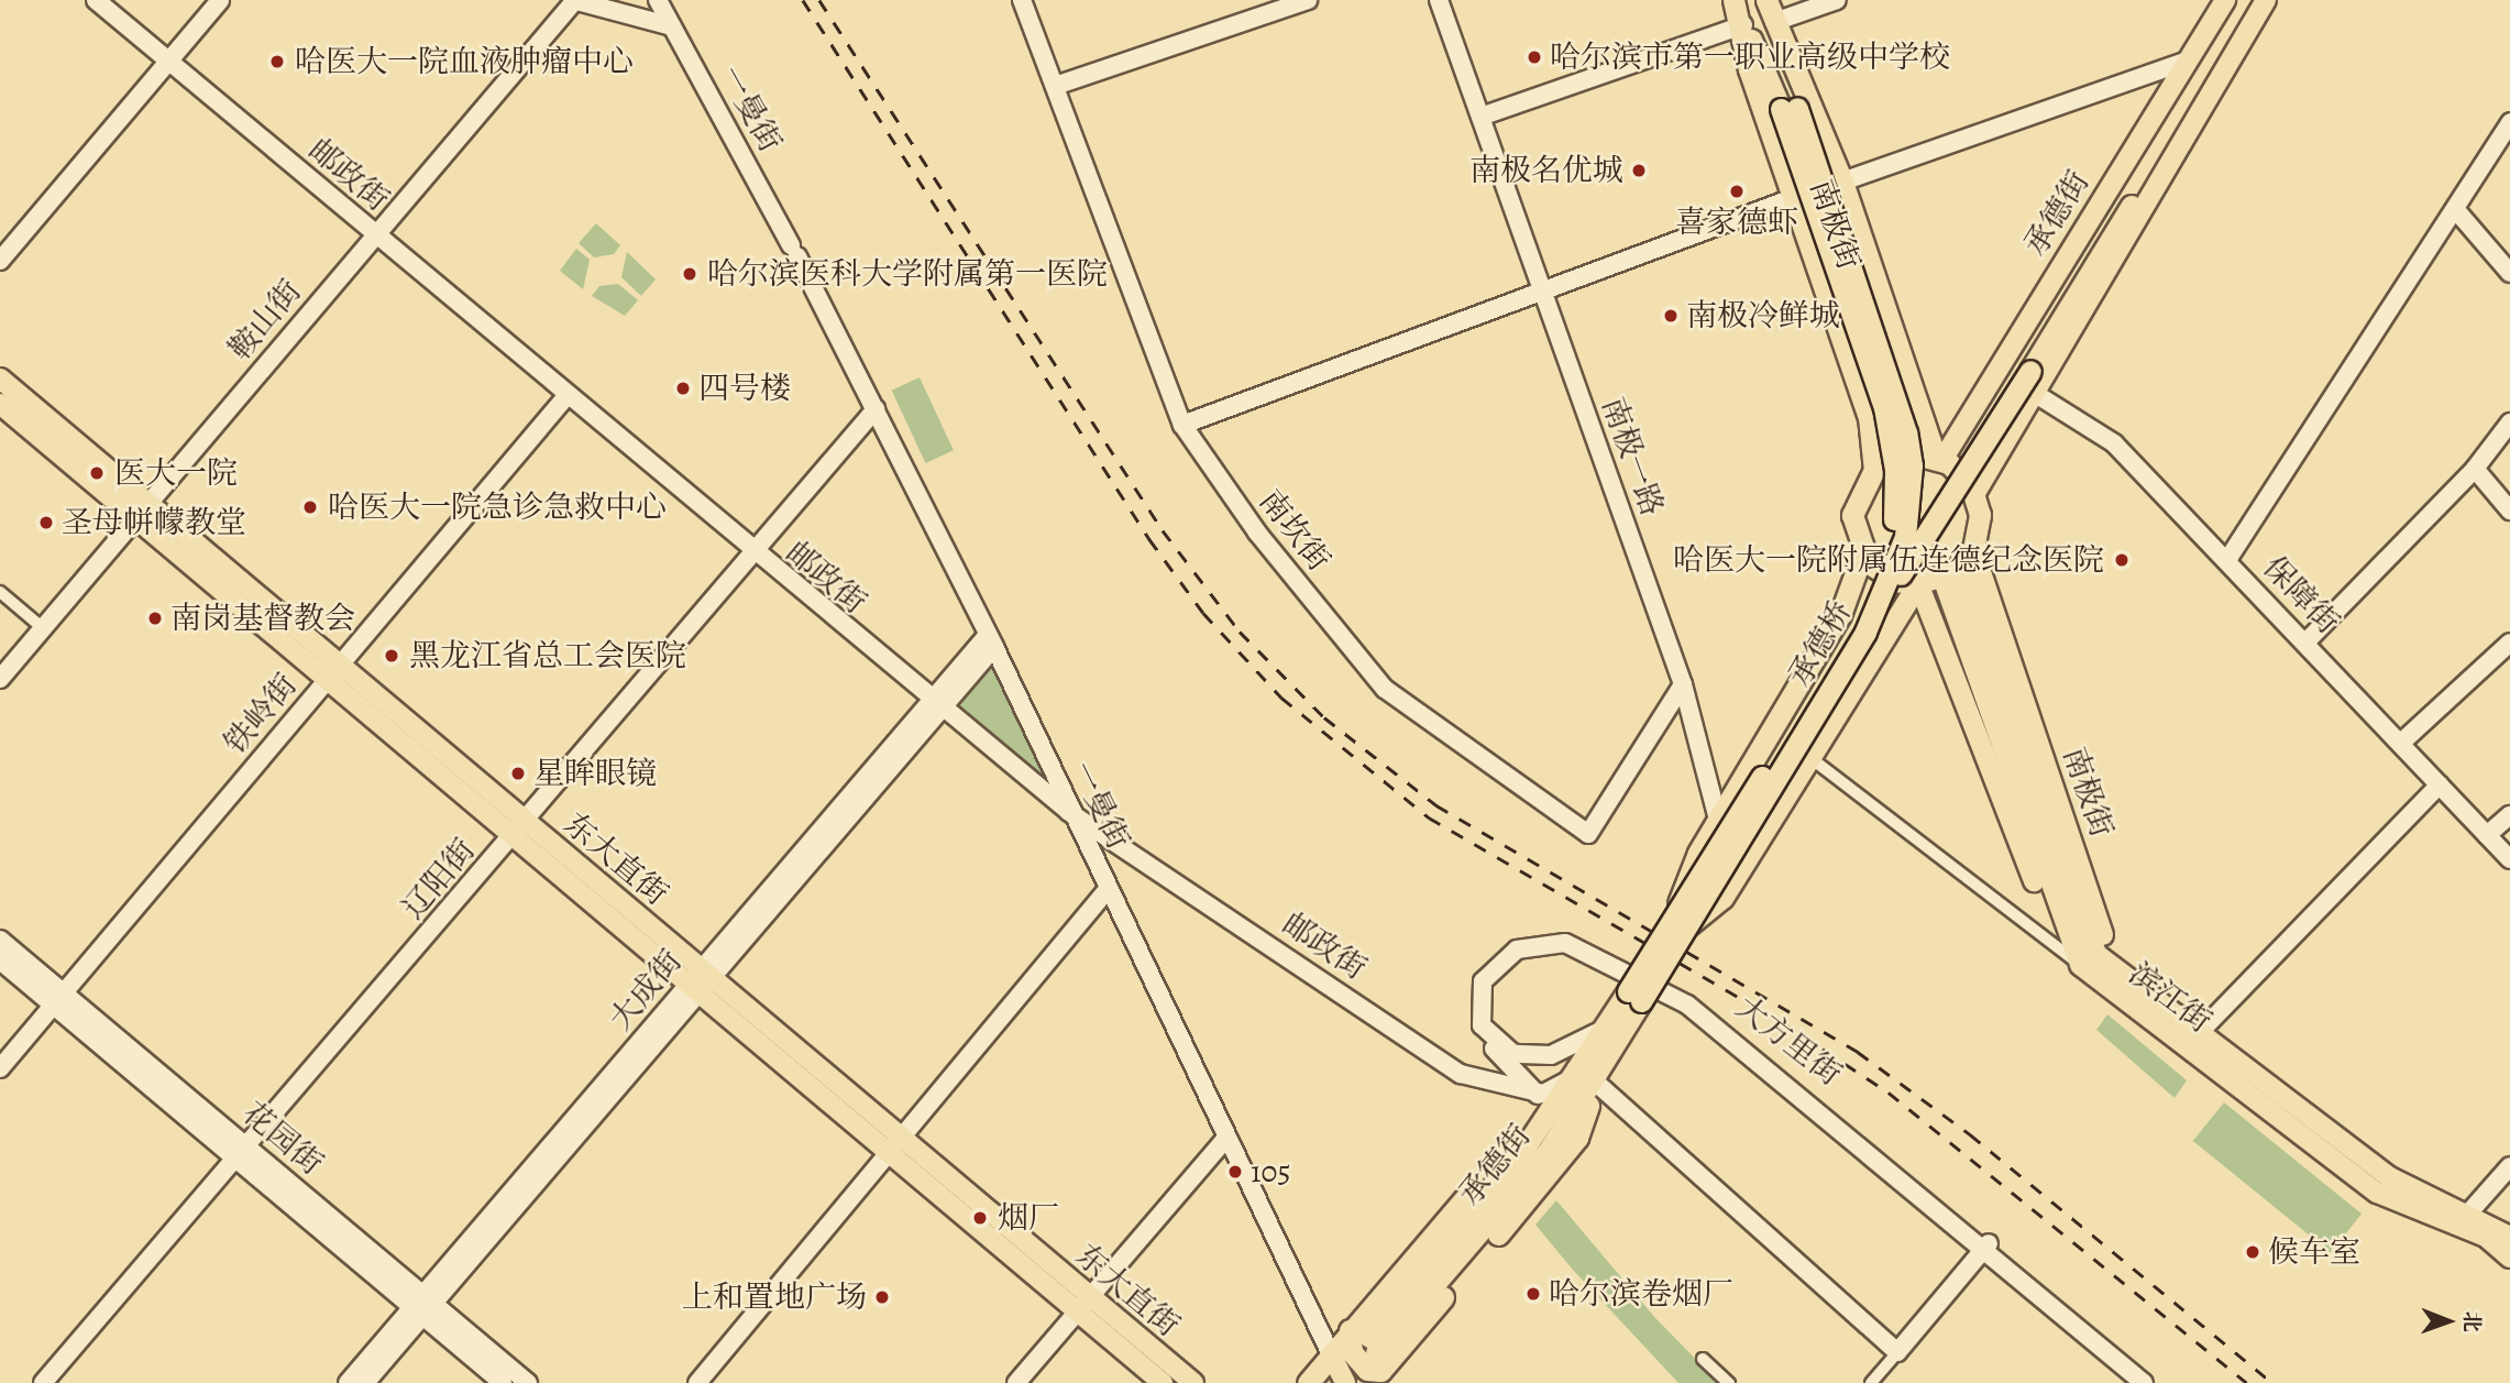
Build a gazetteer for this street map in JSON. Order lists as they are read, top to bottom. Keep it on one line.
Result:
{"streets":{"highway":["承德街","南极街","承德桥"],"main road":["一曼街","东大直街","滨江街"],"street":["邮政街","鞍山街","南极一路","南坎街","保障街","铁岭街","辽阳街","大成街","大方里街","花园街"]},"crossings":[["一曼街","邮政街"],["一曼街","辽阳街"],["一曼街","大成街"],["邮政街","鞍山街"],["邮政街","铁岭街"],["邮政街","辽阳街"],["邮政街","大成街"],["邮政街","大方里街"],["承德街","南极街"],["承德街","承德桥"],["承德街","大方里街"],["南极街","滨江街"],["鞍山街","东大直街"],["南极一路","南坎街"],["铁岭街","东大直街"],["铁岭街","花园街"],["东大直街","辽阳街"],["东大直街","大成街"],["辽阳街","花园街"],["大成街","花园街"]],"places":["哈尔滨市第一职业高级中学校","哈医大一院血液肿瘤中心","南极名优城","喜家德虾","哈尔滨医科大学附属第一医院","南极冷鲜城","四号楼","医大一院","哈医大一院急诊急救中心","圣母帡幪教堂","哈医大一院附属伍连德纪念医院","南岗基督教会","黑龙江省总工会医院","星眸眼镜","105","烟厂","候车室","哈尔滨卷烟厂","上和置地广场"],"north":"right"}
